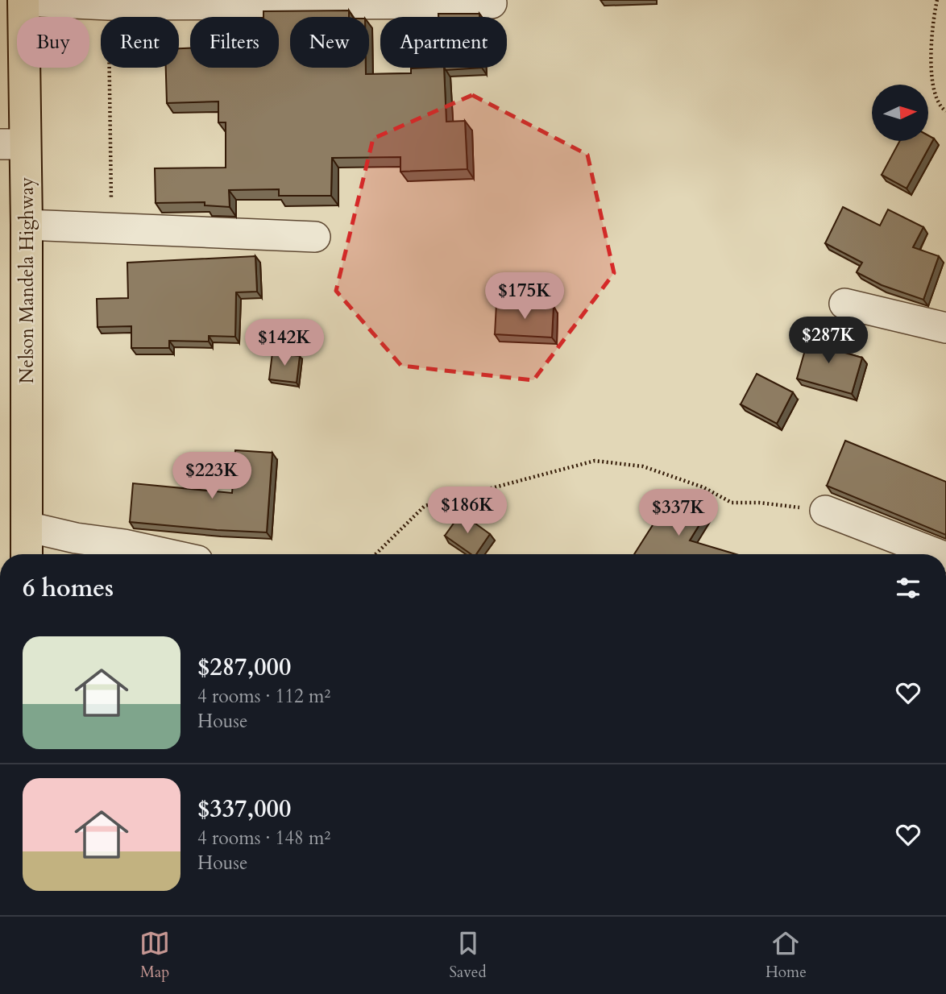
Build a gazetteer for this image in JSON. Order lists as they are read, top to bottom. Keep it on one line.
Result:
{"streets":{"highway":["Nelson Mandela Highway"]},"north":"right","page":{"chip":["Buy","Rent","Filters","New","Apartment"],"price":["$175K","$287K","$142K","$223K","$186K","$337K"],"heading":"6 homes","list":[{"name":"$287,000","note":"4 rooms · 112 m² · House"},{"name":"$337,000","note":"4 rooms · 148 m² · House"}],"tabs":["Map","Saved","Home"]}}
